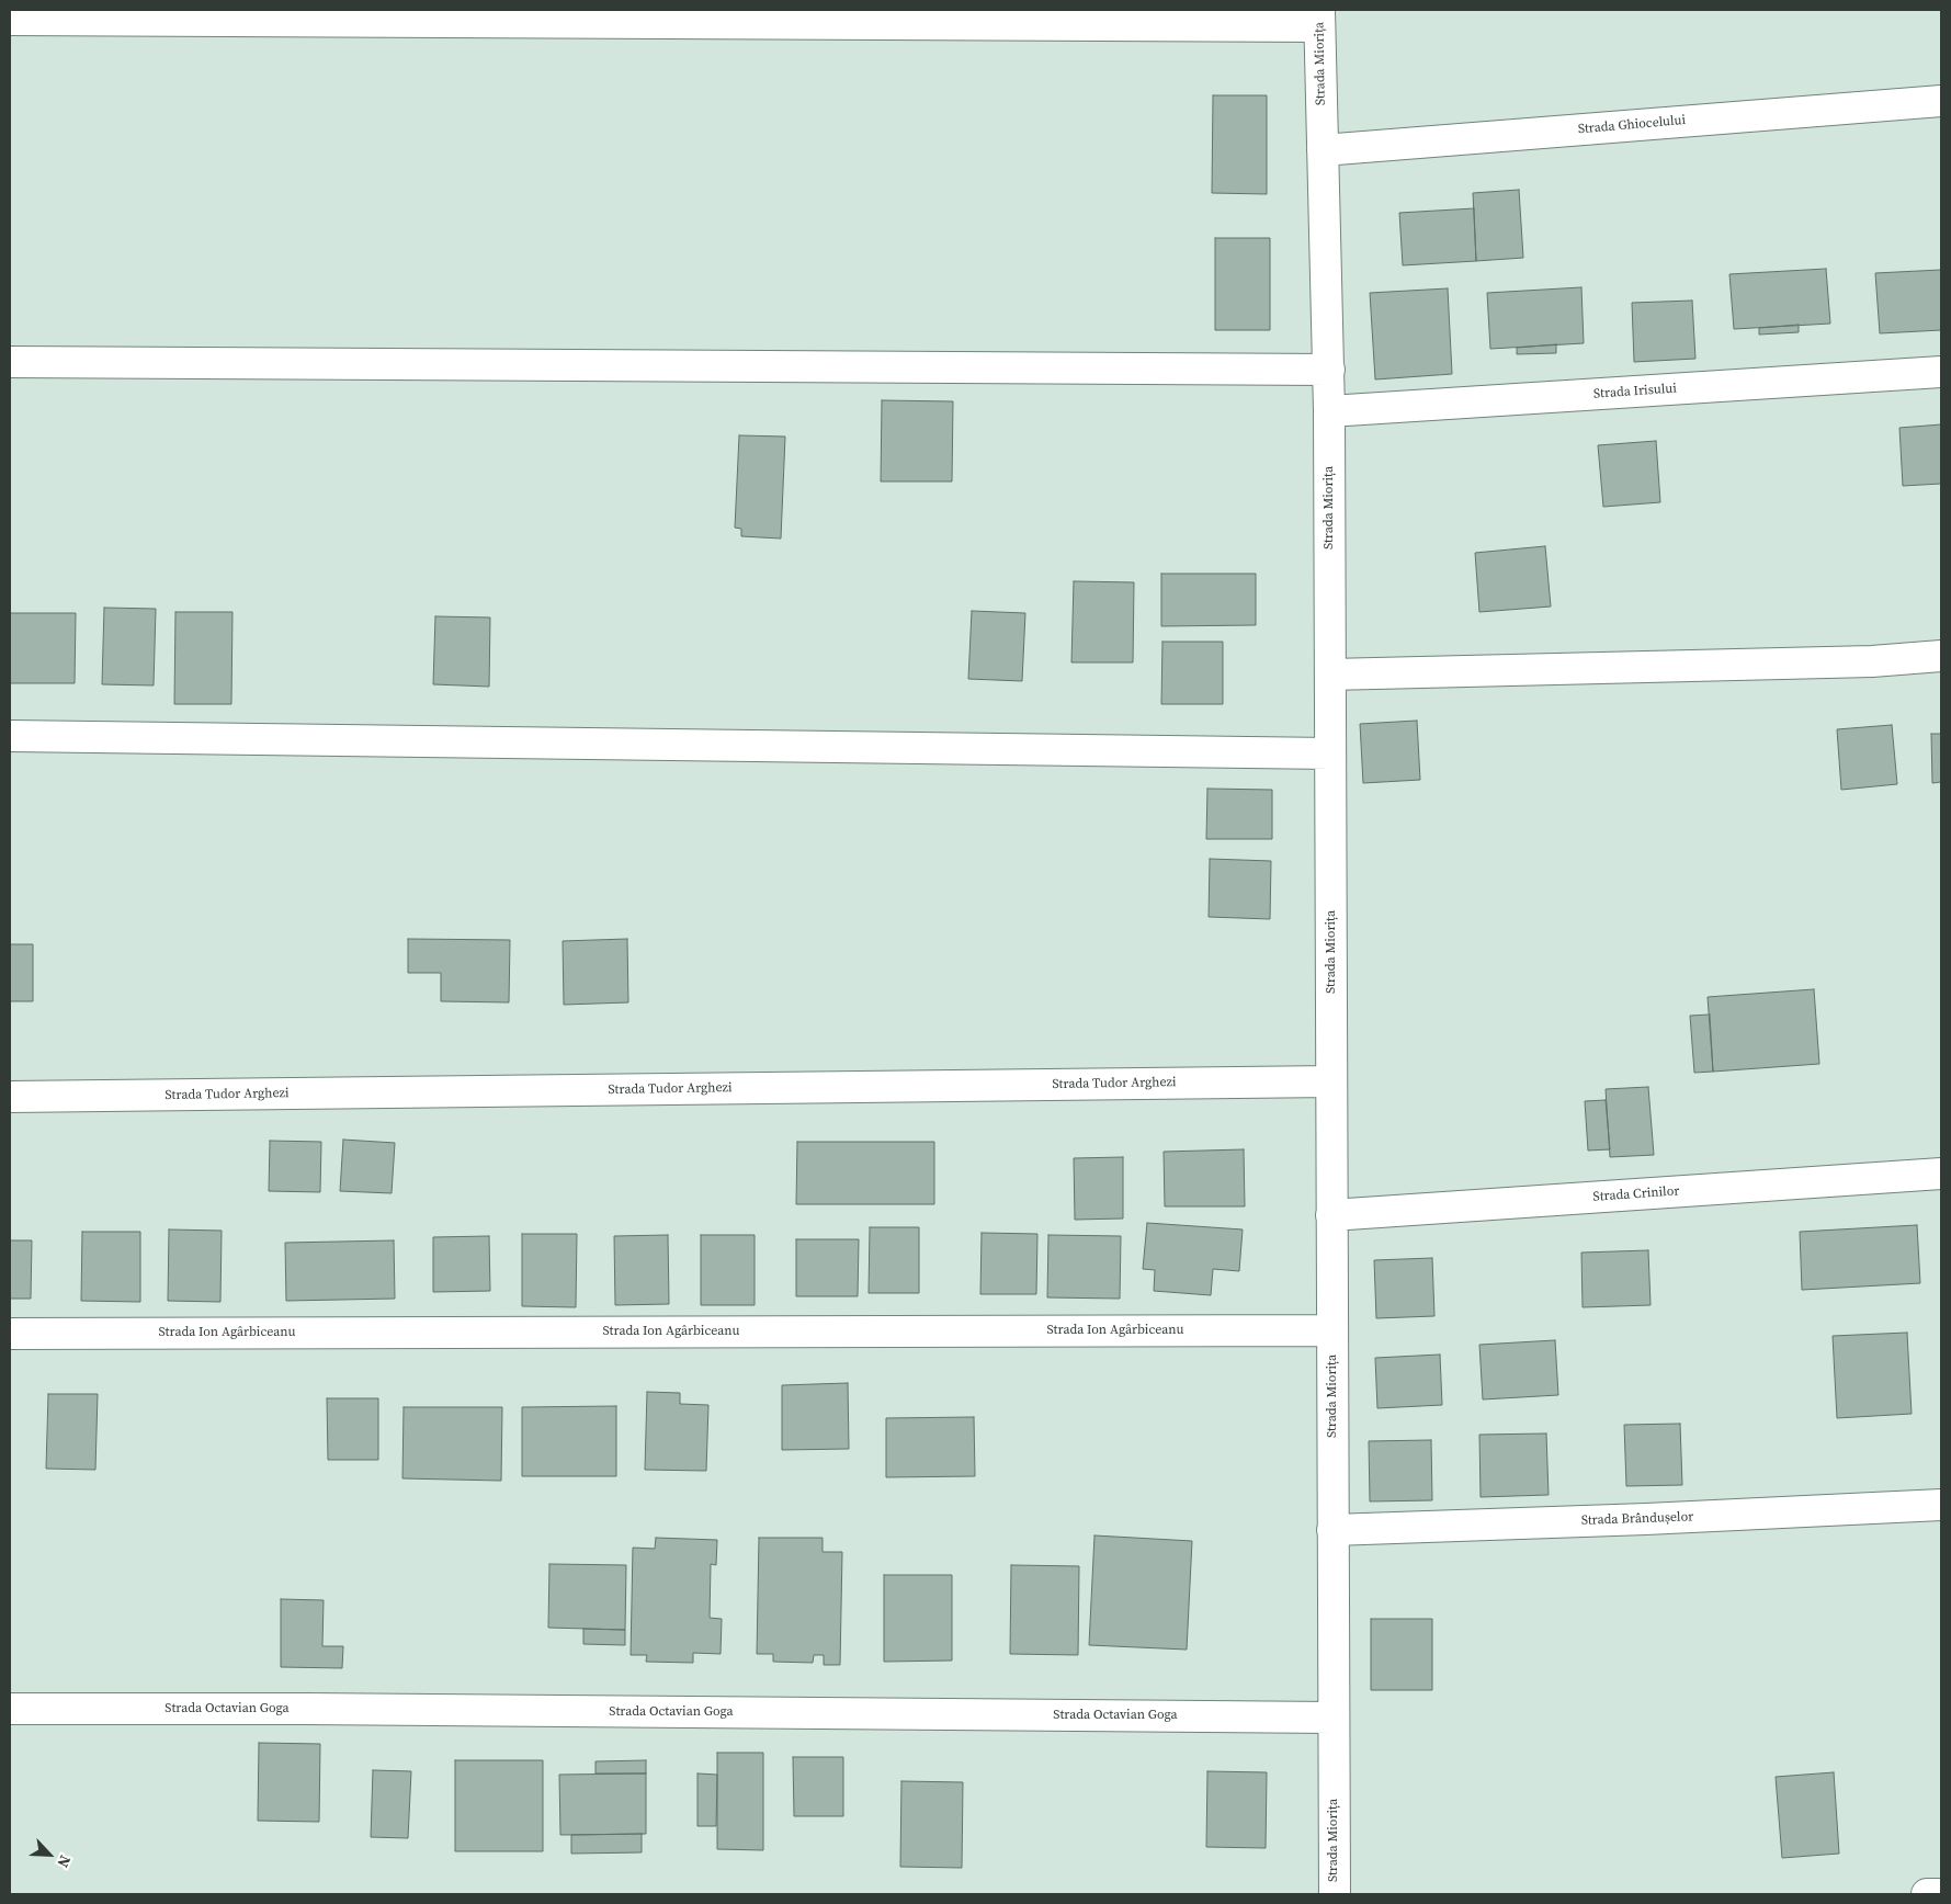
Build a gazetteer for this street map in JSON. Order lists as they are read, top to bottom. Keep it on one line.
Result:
{"streets":{"street":["Strada Miorița","Strada Ghiocelului","Strada Irisului","Strada Tudor Arghezi","Strada Crinilor","Strada Ion Agârbiceanu","Strada Brândușelor","Strada Octavian Goga"]},"crossings":[["Strada Miorița","Strada Ghiocelului"],["Strada Miorița","Strada Irisului"],["Strada Miorița","Strada Tudor Arghezi"],["Strada Miorița","Strada Crinilor"],["Strada Miorița","Strada Ion Agârbiceanu"],["Strada Miorița","Strada Brândușelor"],["Strada Miorița","Strada Octavian Goga"]],"north":"bottom right"}
